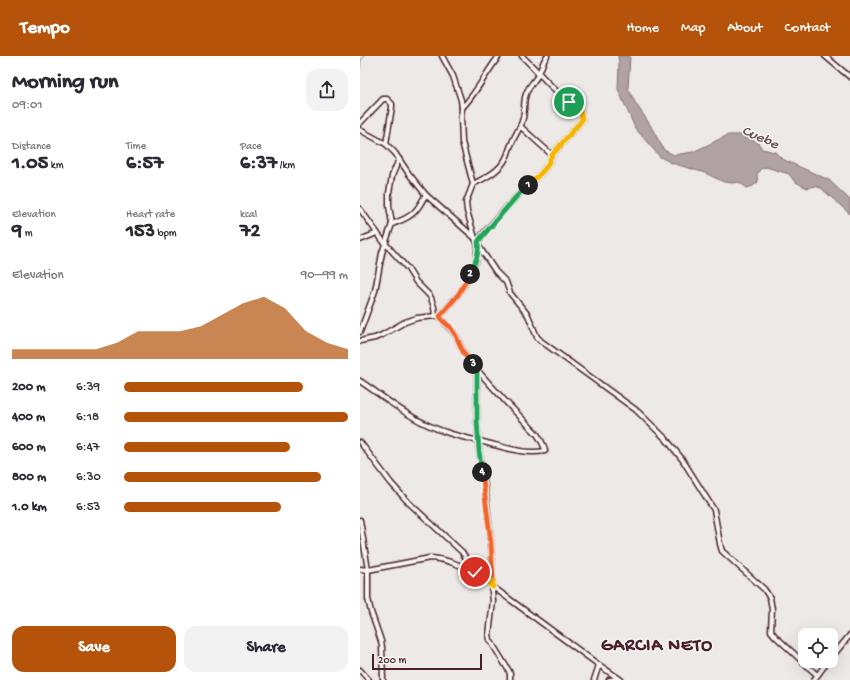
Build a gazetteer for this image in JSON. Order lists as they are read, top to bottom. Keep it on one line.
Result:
{"districts":["GARCIA NETO"],"water":["Cuebe"],"scale_bar":"200 m","page":{"header":"Tempo","nav":["Home","Map","About","Contact"],"heading":["Morning run","09:01"],"stats":[["Distance","1.05 km"],["Time","6:57"],["Pace","6:37 /km"],["Elevation","9 m"],["Heart rate","153 bpm"],["kcal","72"]],"pins":["1","2","3","4"],"chart":["Elevation","90–99 m"],"list":[{"name":"200 m","note":"6:39"},{"name":"400 m","note":"6:18"},{"name":"600 m","note":"6:47"},{"name":"800 m","note":"6:30"},{"name":"1.0 km","note":"6:53"}],"buttons":["Save","Share"],"scale":"200 m"}}
